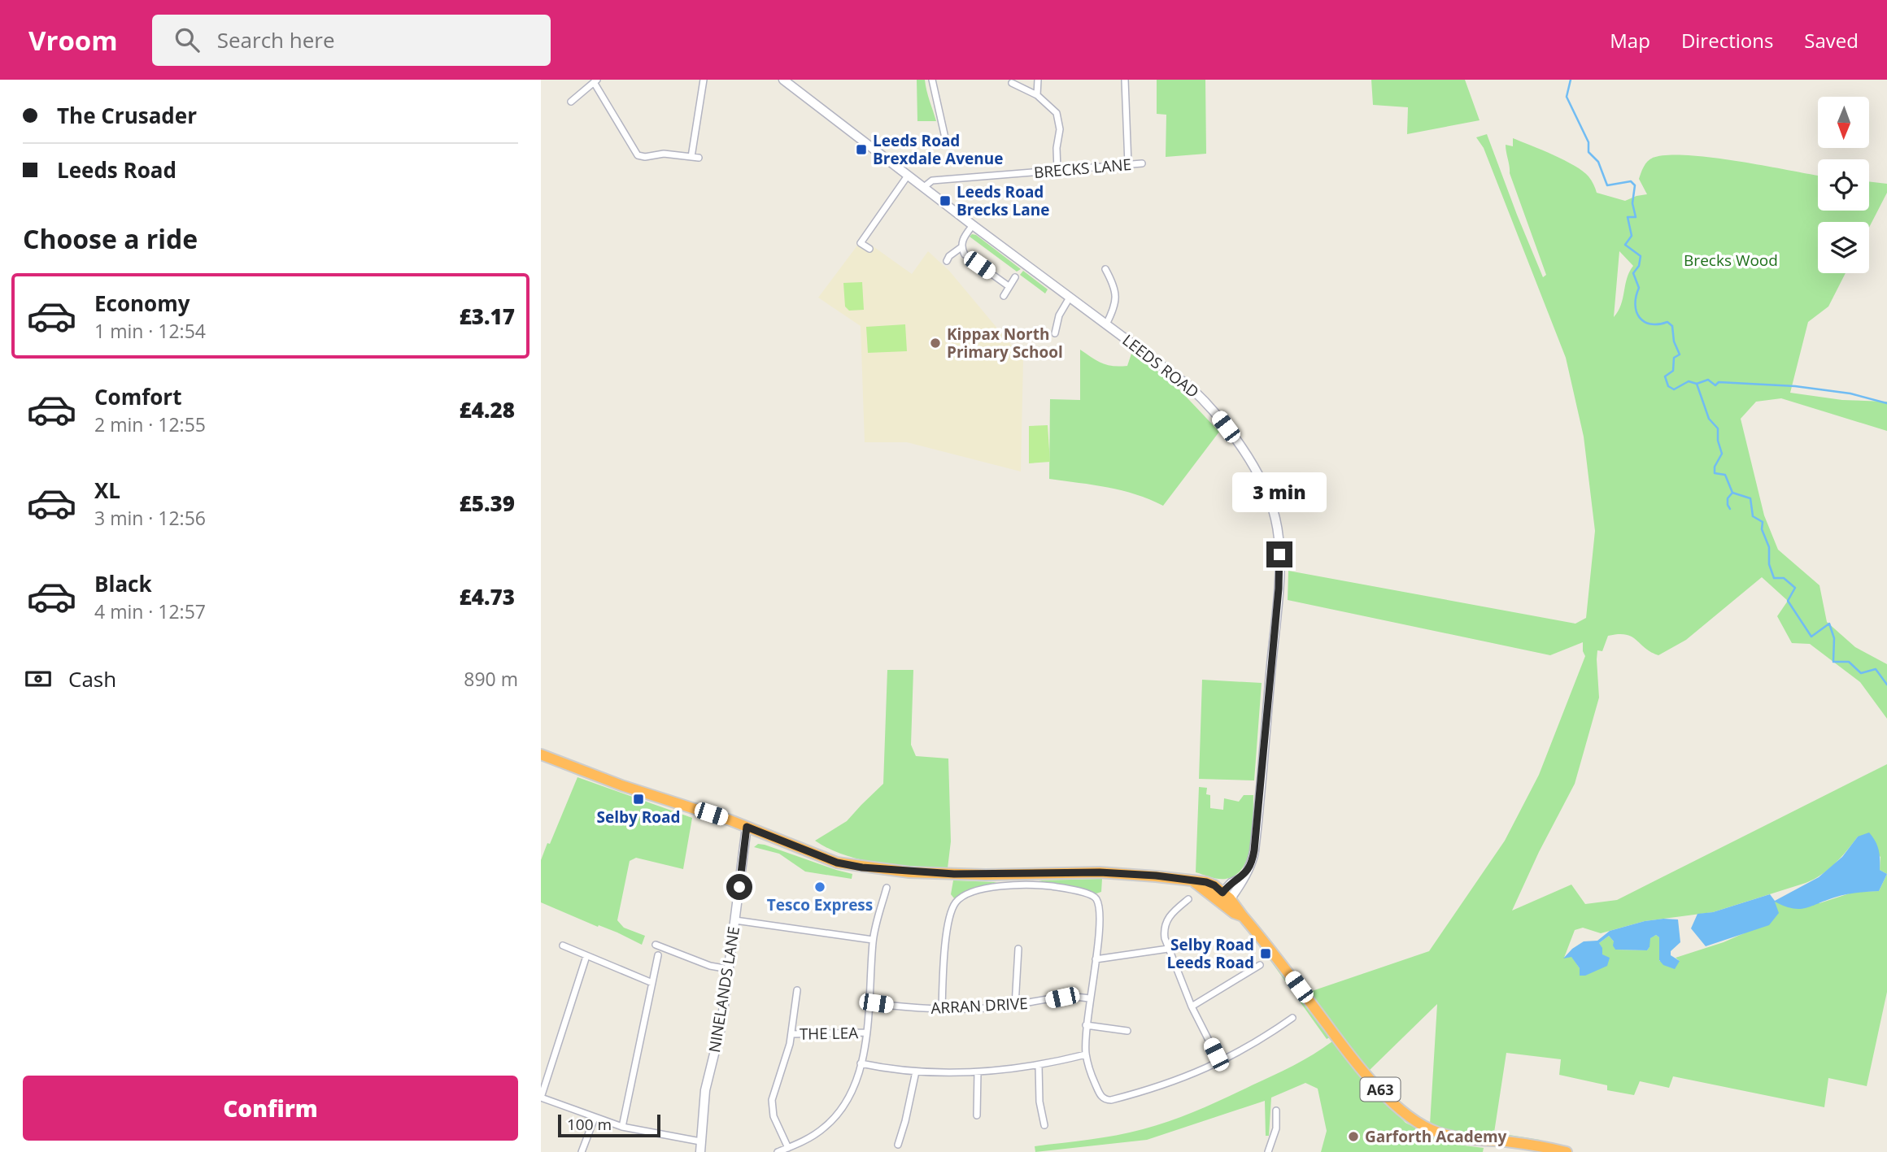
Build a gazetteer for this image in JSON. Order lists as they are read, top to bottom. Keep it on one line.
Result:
{"streets":{"highway":["A63"],"main road":["LEEDS ROAD","NINELANDS LANE"],"street":["BRECKS LANE","ARRAN DRIVE","THE LEA"]},"crossings":[["BRECKS LANE","LEEDS ROAD"],["LEEDS ROAD","A63"],["NINELANDS LANE","A63"]],"parks":["Brecks Wood"],"places":{"transit":["Leeds Road Brexdale Avenue","Leeds Road Brecks Lane","Selby Road","Selby Road Leeds Road"],"other":["Kippax North Primary School","Tesco Express","Garforth Academy"]},"scale_bar":"100 m","north":"bottom","page":{"header":"Vroom","search":"Search here","nav":["Map","Directions","Saved"],"banner":["The Crusader","Leeds Road"],"heading":"Choose a ride","list":[{"name":"Economy","note":"1 min · 12:54","value":"£3.17"},{"name":"Comfort","note":"2 min · 12:55","value":"£4.28"},{"name":"XL","note":"3 min · 12:56","value":"£5.39"},{"name":"Black","note":"4 min · 12:57","value":"£4.73"}],"bubble":"3 min","pay":["Cash","890 m"],"buttons":"Confirm","scale":"100 m"}}
